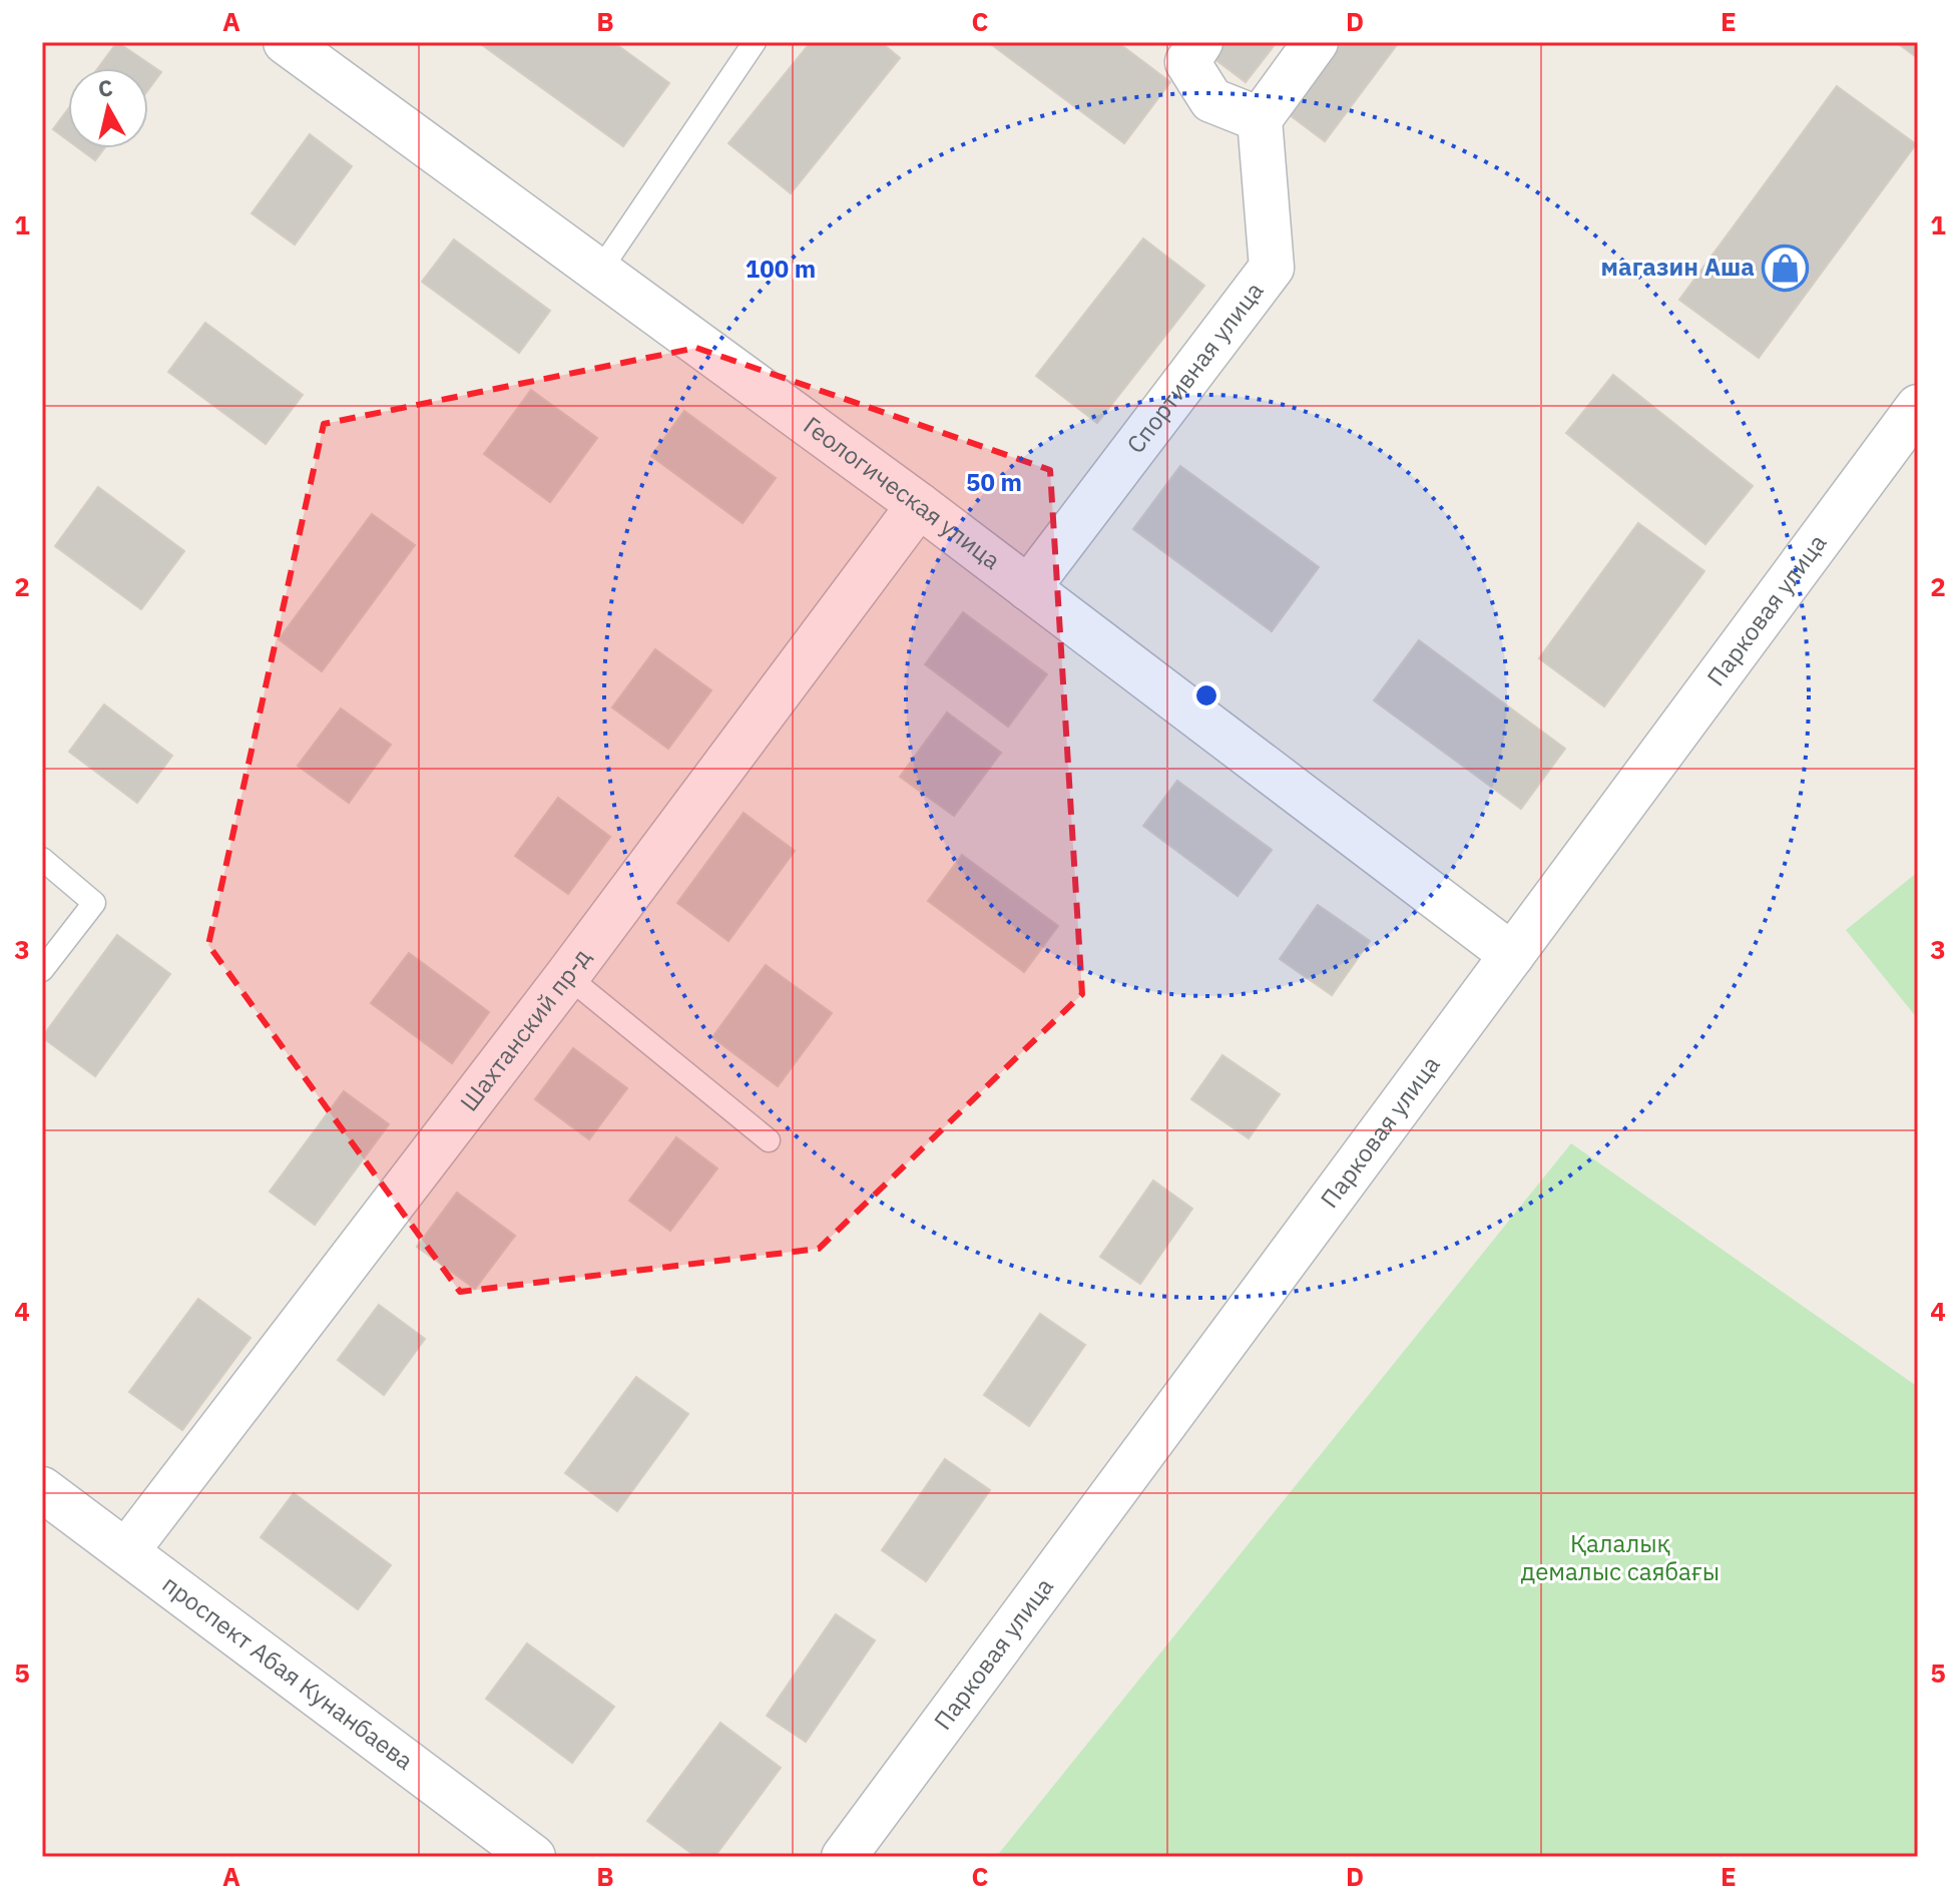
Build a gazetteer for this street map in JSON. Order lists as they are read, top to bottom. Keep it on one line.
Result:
{"streets":{"street":["Спортивная улица","Геологическая улица","Парковая улица","Шахтанский пр-д","проспект Абая Кунанбаева"]},"crossings":[["Спортивная улица","Геологическая улица"],["Геологическая улица","Парковая улица"],["Геологическая улица","Шахтанский пр-д"],["Шахтанский пр-д","проспект Абая Кунанбаева"]],"parks":["Қалалық демалыс саябағы"],"places":{"shop":["магазин Аша"]},"north":"top","grid":{"columns":["A","B","C","D","E"],"rows":["1","2","3","4","5"]},"rings":["100 m","50 m"]}
